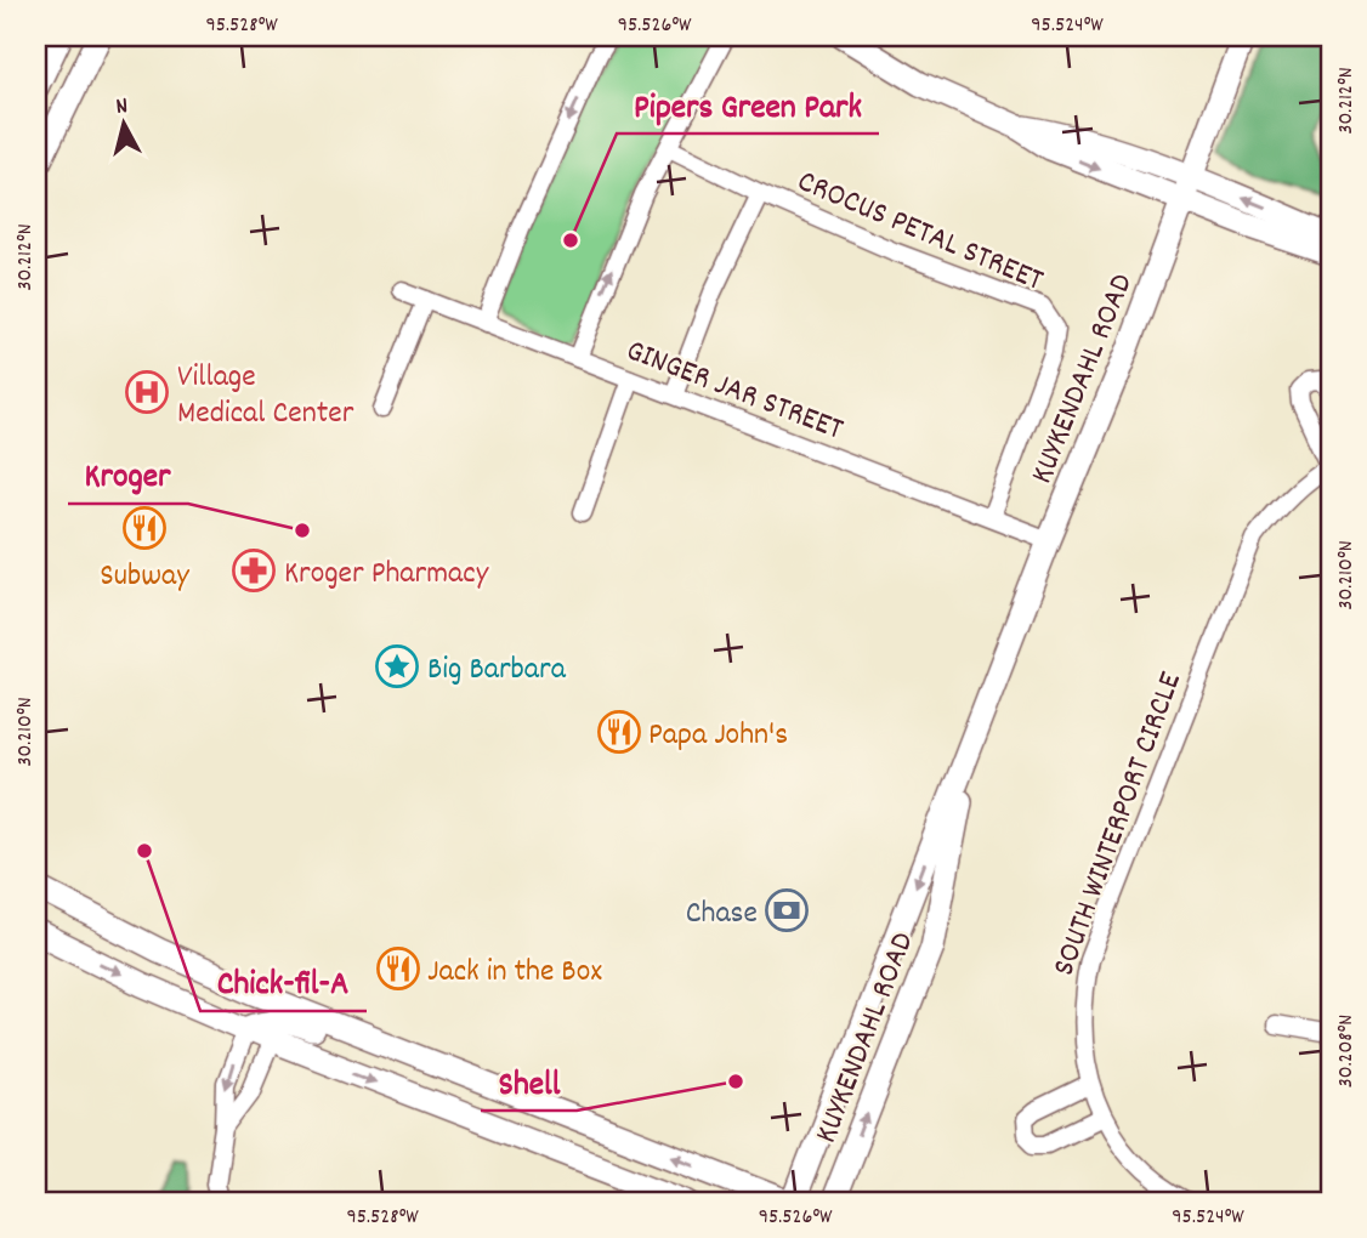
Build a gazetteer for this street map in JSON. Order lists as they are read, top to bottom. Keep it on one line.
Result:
{"streets":{"main road":["KUYKENDAHL ROAD"],"street":["CROCUS PETAL STREET","GINGER JAR STREET","SOUTH WINTERPORT CIRCLE"]},"crossings":[["CROCUS PETAL STREET","GINGER JAR STREET"],["KUYKENDAHL ROAD","GINGER JAR STREET"]],"places":{"other":["Pipers Green Park","Kroger","Chick-fil-A","Shell"],"hospital":["Village Medical Center"],"restaurant":["Subway","Papa John's","Jack in the Box"],"pharmacy":["Kroger Pharmacy"],"place":["Big Barbara"],"bank":["Chase"]},"north":"top","coordinates":["95.528°W","95.526°W","95.524°W","30.212°N","30.210°N","30.208°N"]}
